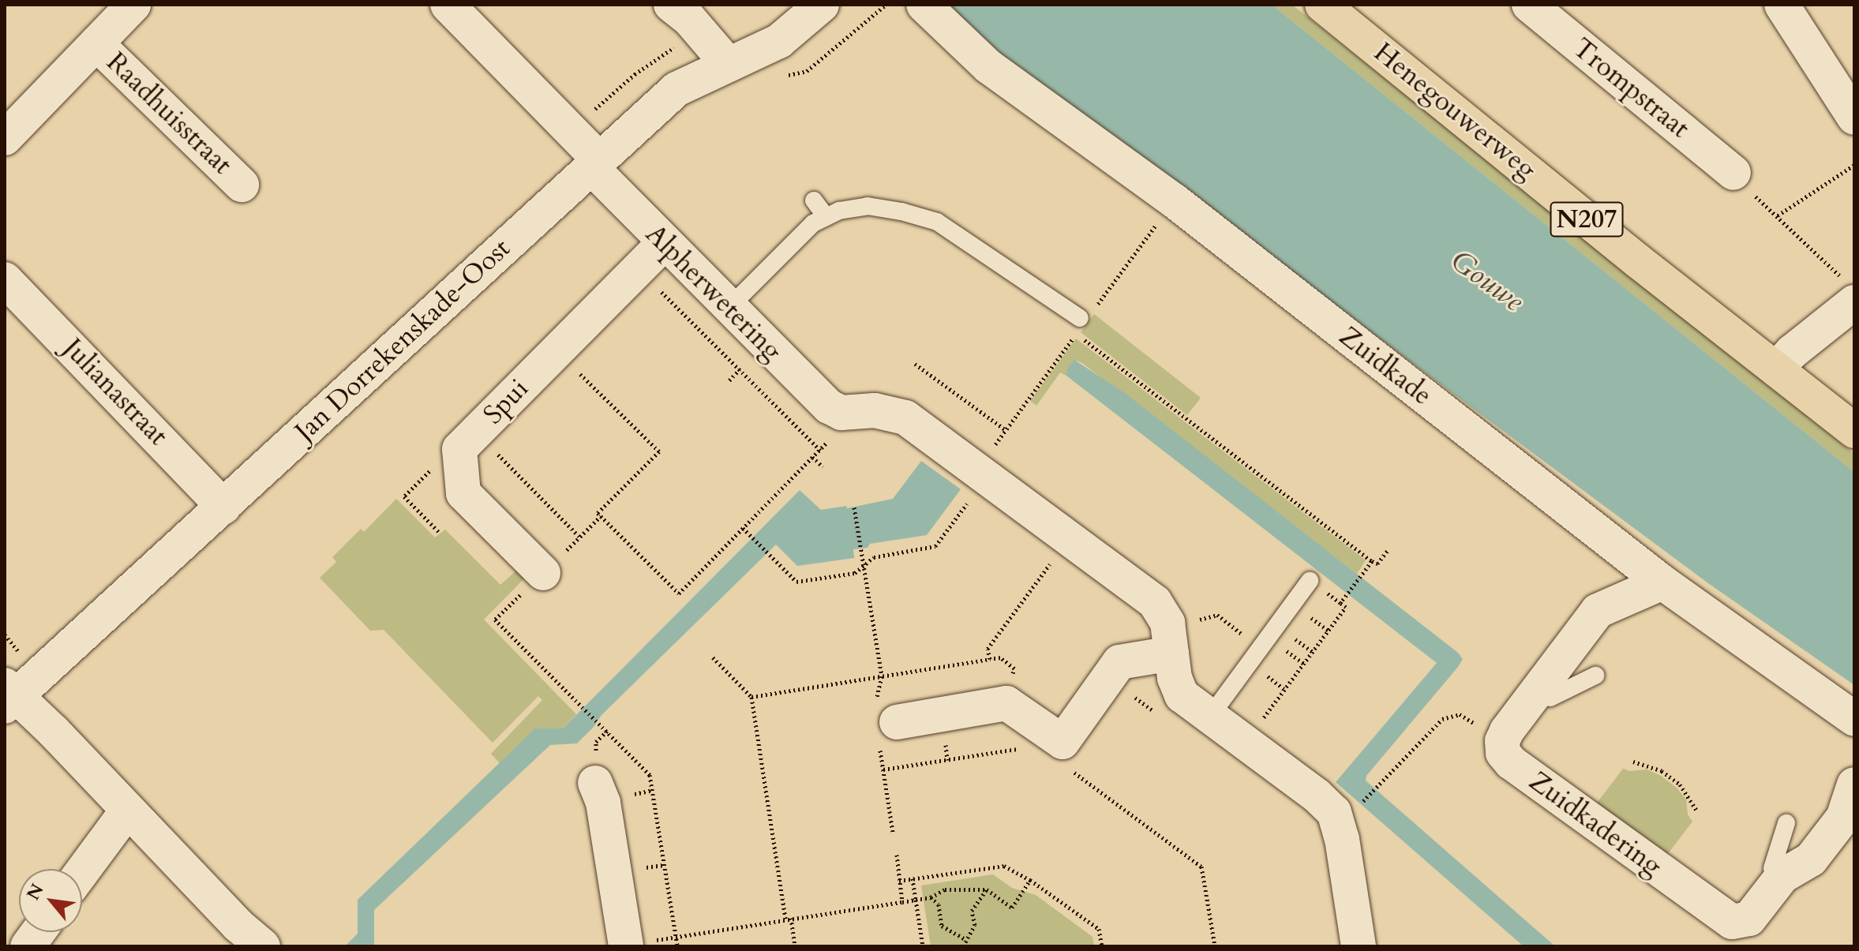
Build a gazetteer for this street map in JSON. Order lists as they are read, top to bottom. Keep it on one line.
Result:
{"streets":{"main road":["Henegouwerweg","N207"],"street":["Trompstraat","Raadhuisstraat","Alpherwetering","Jan Dorrekenskade-Oost","Zuidkade","Julianastraat","Spui","Zuidkadering"]},"crossings":[["Alpherwetering","Jan Dorrekenskade-Oost"],["Alpherwetering","Spui"],["Jan Dorrekenskade-Oost","Julianastraat"]],"water":["Gouwe"],"north":"top left"}
